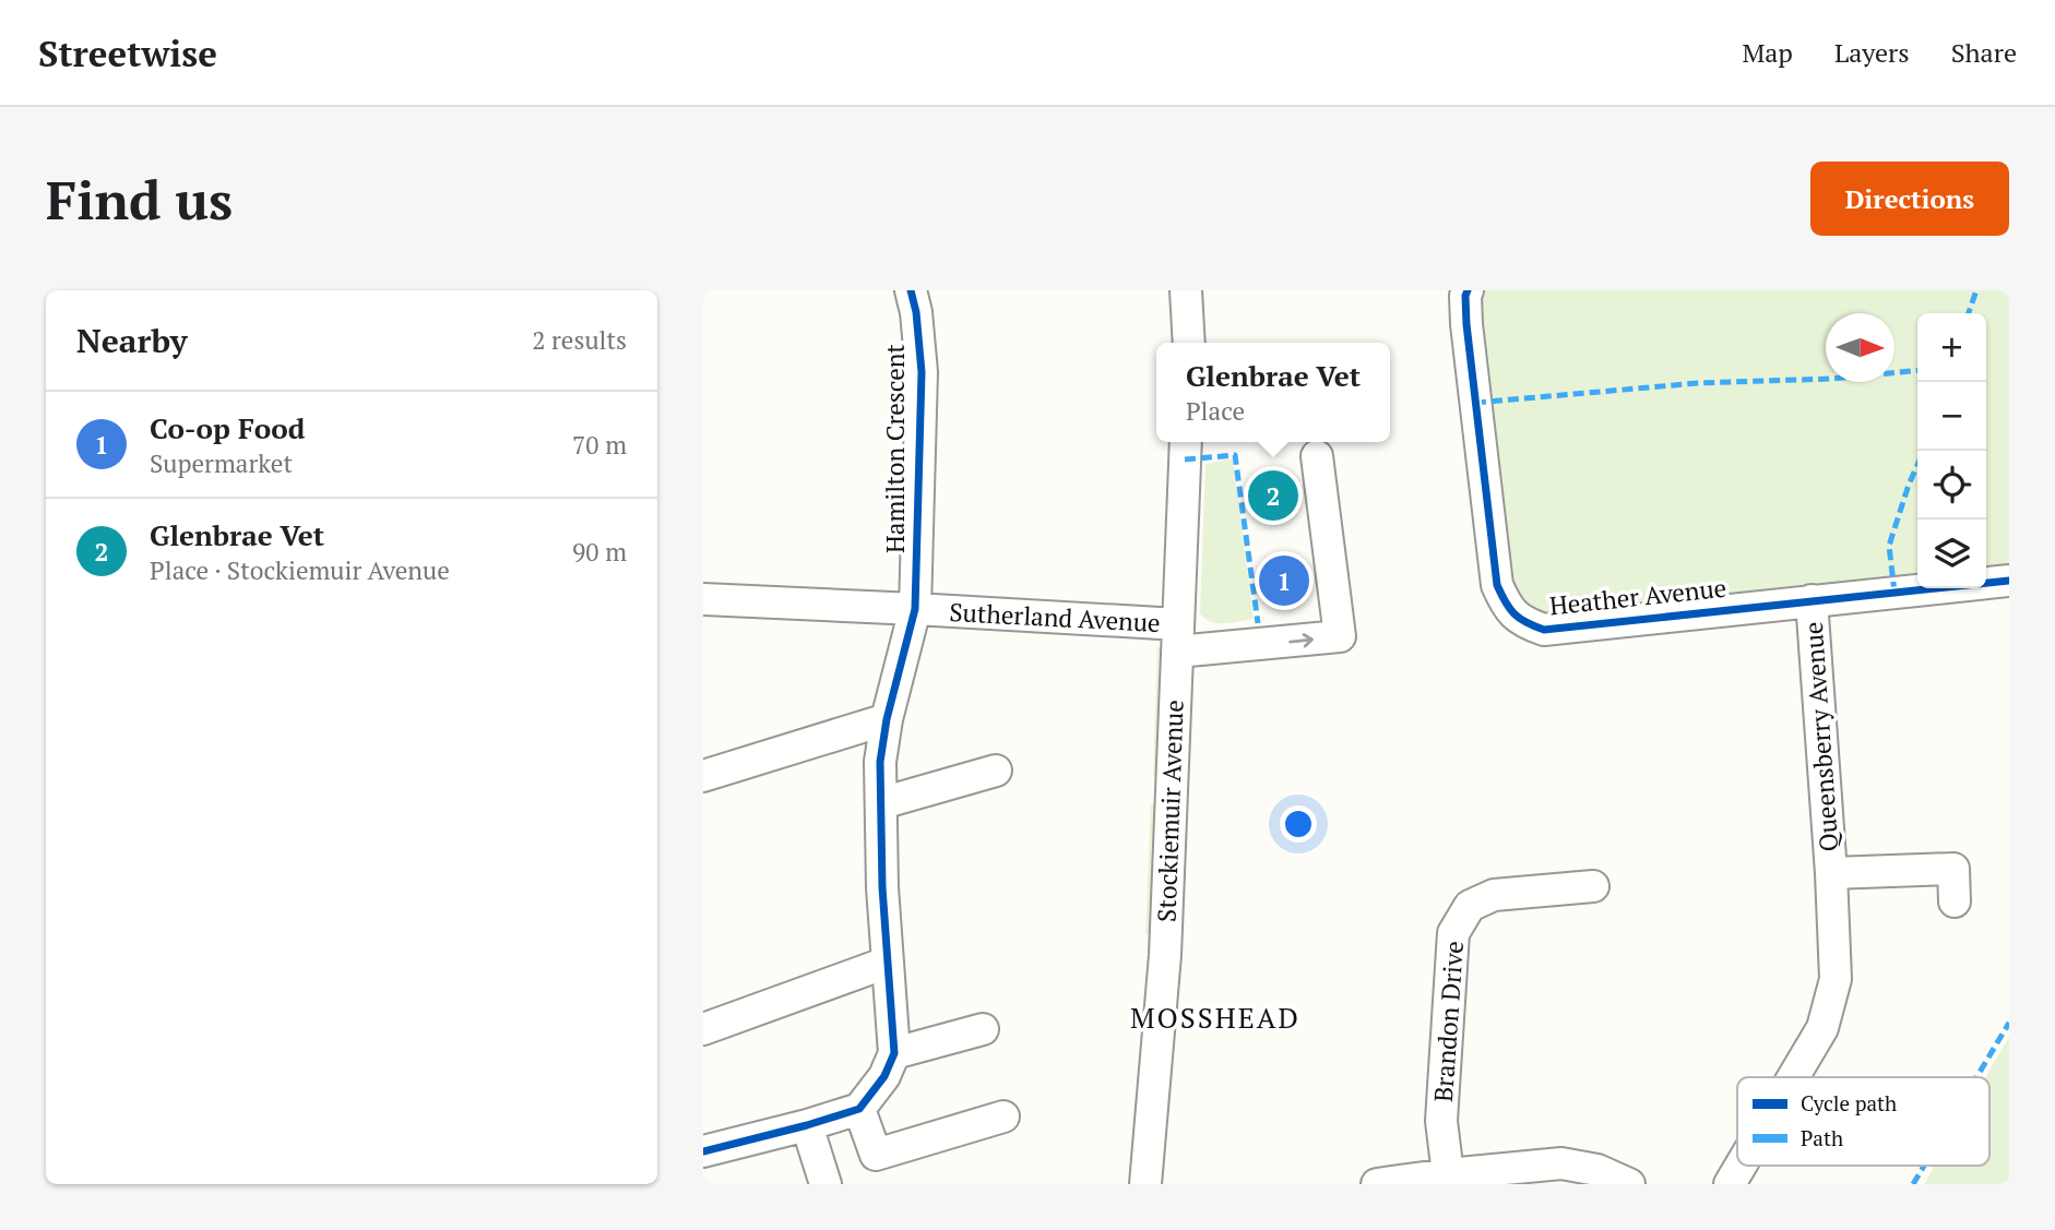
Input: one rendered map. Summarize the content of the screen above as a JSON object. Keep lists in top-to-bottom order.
{
  "streets": {
    "street": [
      "Hamilton Crescent",
      "Heather Avenue",
      "Sutherland Avenue",
      "Queensberry Avenue",
      "Stockiemuir Avenue",
      "Brandon Drive"
    ]
  },
  "crossings": [
    ["Hamilton Crescent", "Sutherland Avenue"],
    ["Heather Avenue", "Queensberry Avenue"],
    ["Sutherland Avenue", "Stockiemuir Avenue"]
  ],
  "districts": ["MOSSHEAD"],
  "legend": ["Cycle path", "Path"],
  "north": "right",
  "page": {
    "header": "Streetwise",
    "nav": ["Map", "Layers", "Share"],
    "buttons": "Directions",
    "title": "Find us",
    "heading": ["Nearby", "2 results"],
    "map_buttons": ["+", "−"],
    "popup": ["Glenbrae Vet", "Place"],
    "list": [
      {
        "mark": "1",
        "name": "Co-op Food",
        "note": "Supermarket",
        "value": "70 m"
      },
      {
        "mark": "2",
        "name": "Glenbrae Vet",
        "note": "Place · Stockiemuir Avenue",
        "value": "90 m"
      }
    ],
    "pins": ["2", "1"]
  }
}
